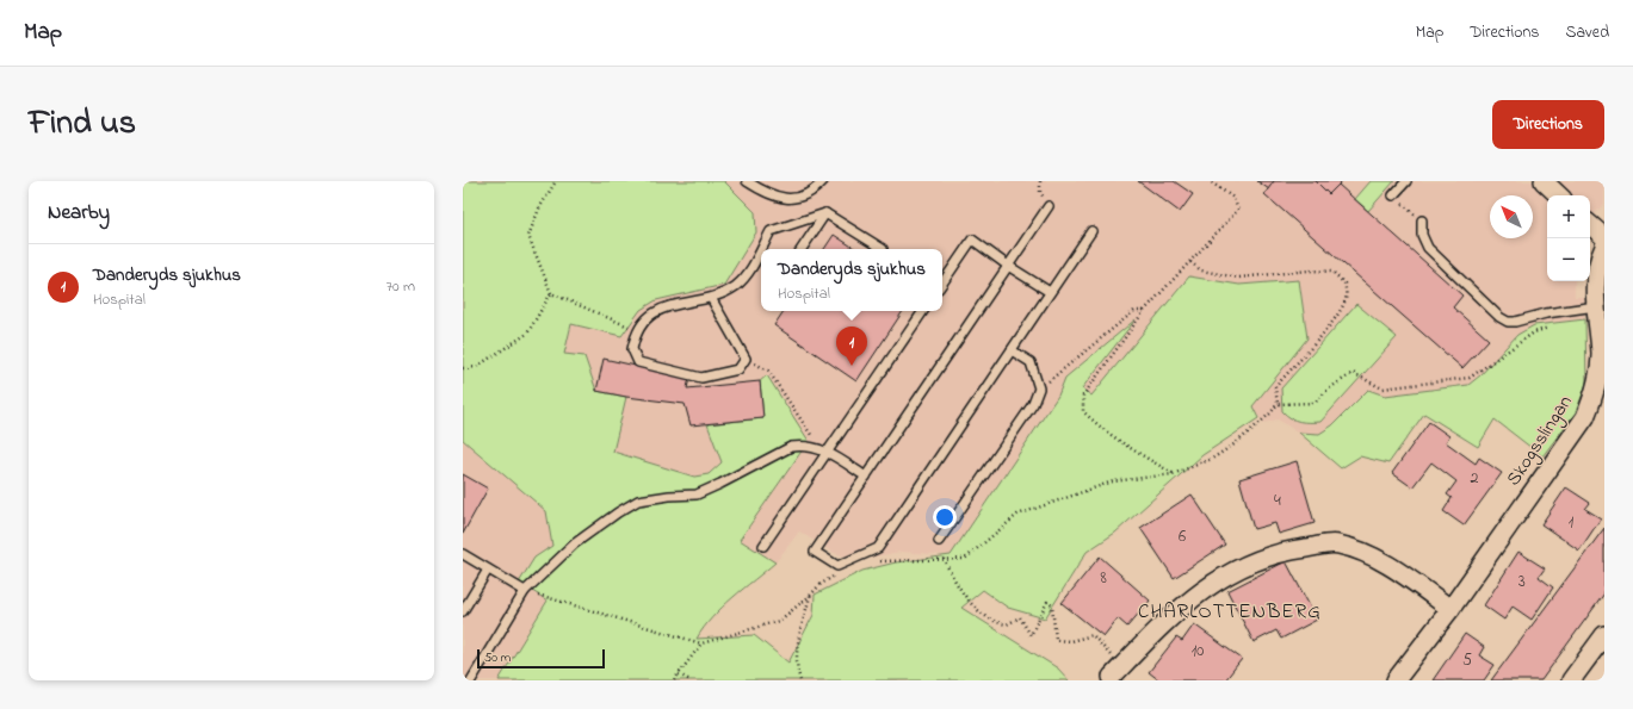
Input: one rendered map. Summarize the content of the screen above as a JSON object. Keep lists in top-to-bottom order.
{
  "streets": {
    "street": ["Skogsslingan"]
  },
  "districts": ["CHARLOTTENBERG"],
  "house_numbers": [
    "2",
    "4",
    "1",
    "6",
    "8",
    "3",
    "10",
    "5"
  ],
  "scale_bar": "50 m",
  "north": "top left",
  "page": {
    "header": "Map",
    "nav": ["Map", "Directions", "Saved"],
    "title": "Find us",
    "buttons": "Directions",
    "heading": "Nearby",
    "map_buttons": ["+", "−"],
    "list": [
      {
        "mark": "1",
        "name": "Danderyds sjukhus",
        "note": "Hospital",
        "value": "70 m"
      }
    ],
    "popup": ["Danderyds sjukhus", "Hospital"],
    "pins": "1",
    "scale": "50 m"
  }
}
